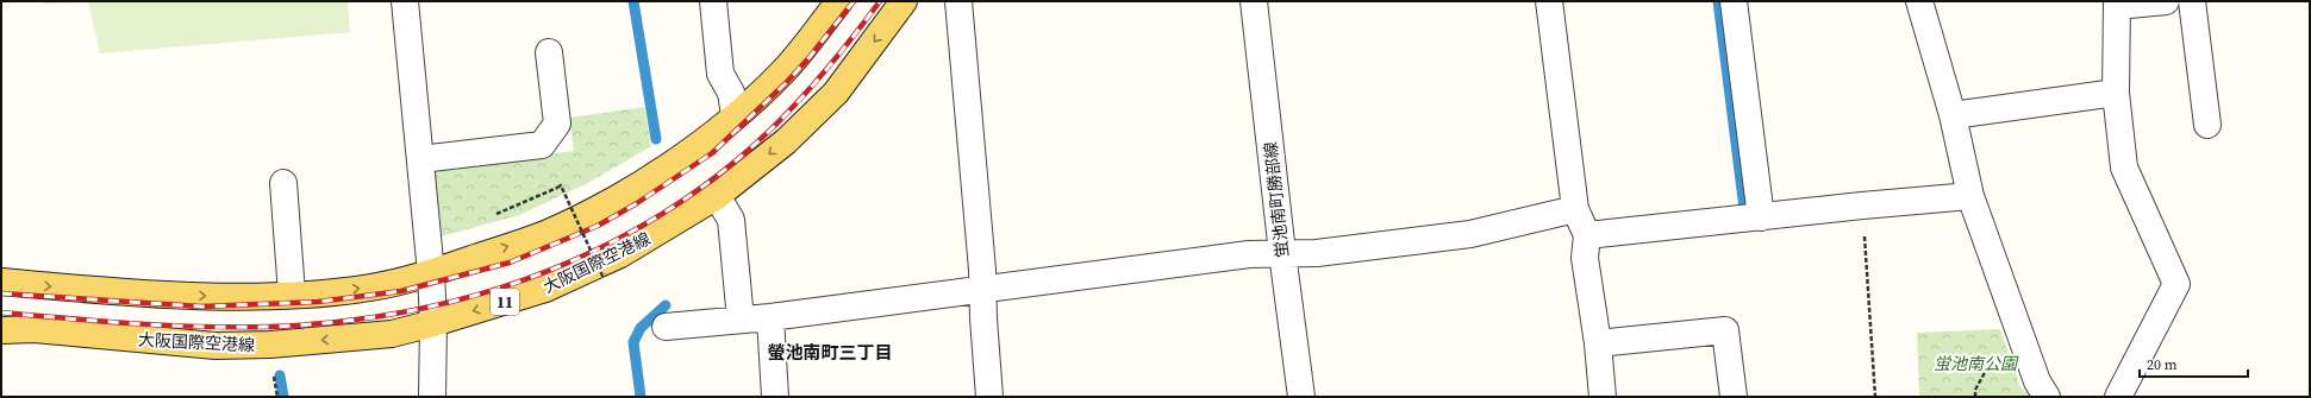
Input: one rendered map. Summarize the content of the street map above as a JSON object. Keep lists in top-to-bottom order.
{
  "streets": {
    "main road": ["大阪国際空港線", "11"],
    "street": ["蛍池南町勝部線"]
  },
  "districts": ["螢池南町三丁目"],
  "parks": ["蛍池南公園"],
  "scale_bar": "20 m"
}
